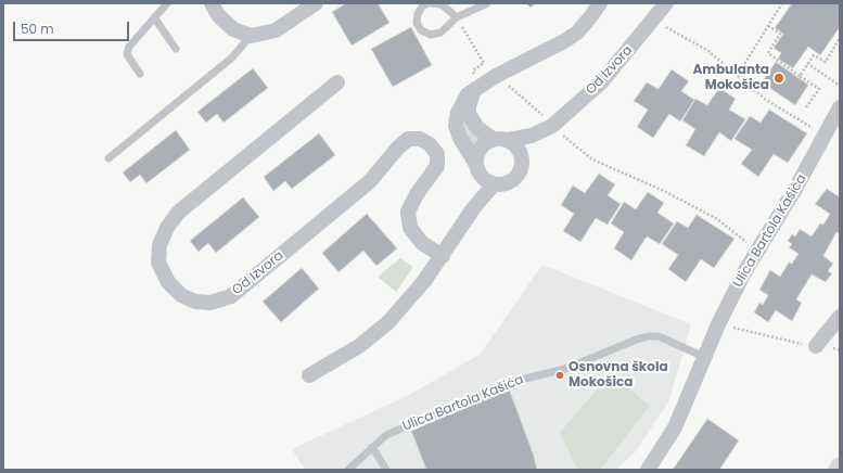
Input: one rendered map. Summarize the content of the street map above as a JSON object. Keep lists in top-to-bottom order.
{
  "streets": {
    "street": ["Od Izvora", "Ulica Bartola Kašića"]
  },
  "places": ["Ambulanta Mokošica", "Osnovna škola Mokošica"],
  "scale_bar": "50 m"
}
